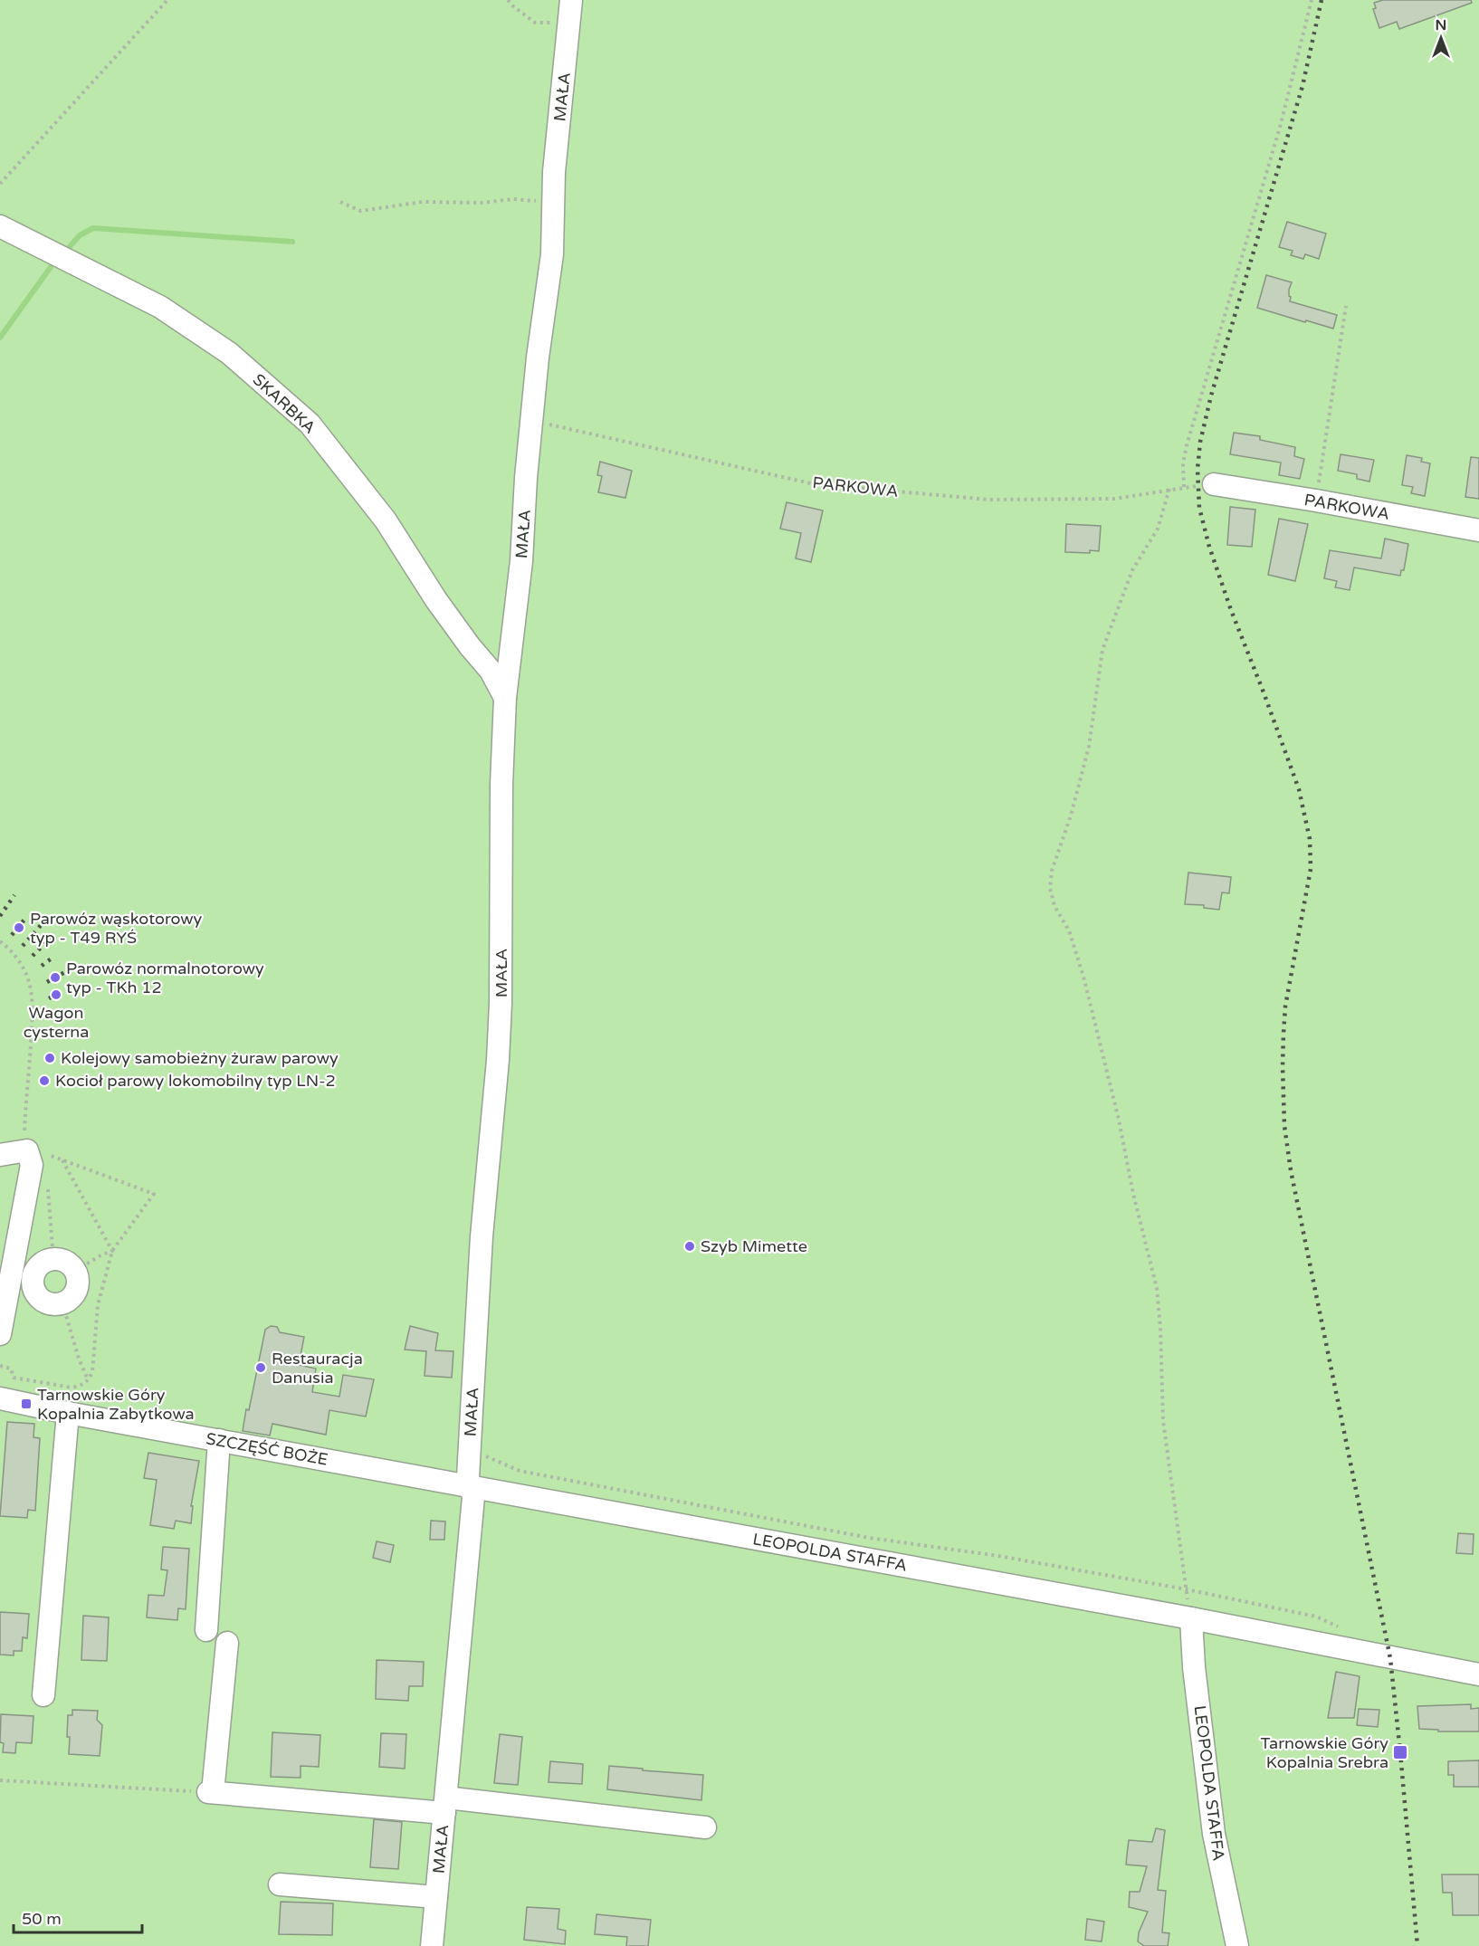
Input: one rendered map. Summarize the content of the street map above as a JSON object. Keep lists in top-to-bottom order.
{
  "streets": {
    "street": [
      "MAŁA",
      "SKARBKA",
      "PARKOWA",
      "SZCZĘŚĆ BOŻE",
      "LEOPOLDA STAFFA"
    ]
  },
  "crossings": [
    ["MAŁA", "SKARBKA"],
    ["MAŁA", "PARKOWA"],
    ["MAŁA", "SZCZĘŚĆ BOŻE"],
    ["MAŁA", "LEOPOLDA STAFFA"],
    ["SZCZĘŚĆ BOŻE", "LEOPOLDA STAFFA"]
  ],
  "places": {
    "other": [
      "Parowóz wąskotorowy typ - T49 RYŚ",
      "Parowóz normalnotorowy typ - TKh 12",
      "Wagon cysterna",
      "Kolejowy samobieżny żuraw parowy",
      "Kocioł parowy lokomobilny typ LN-2",
      "Szyb Mimette",
      "Restauracja Danusia"
    ],
    "transit": ["Tarnowskie Góry Kopalnia Zabytkowa", "Tarnowskie Góry Kopalnia Srebra"]
  },
  "scale_bar": "50 m",
  "north": "top"
}
